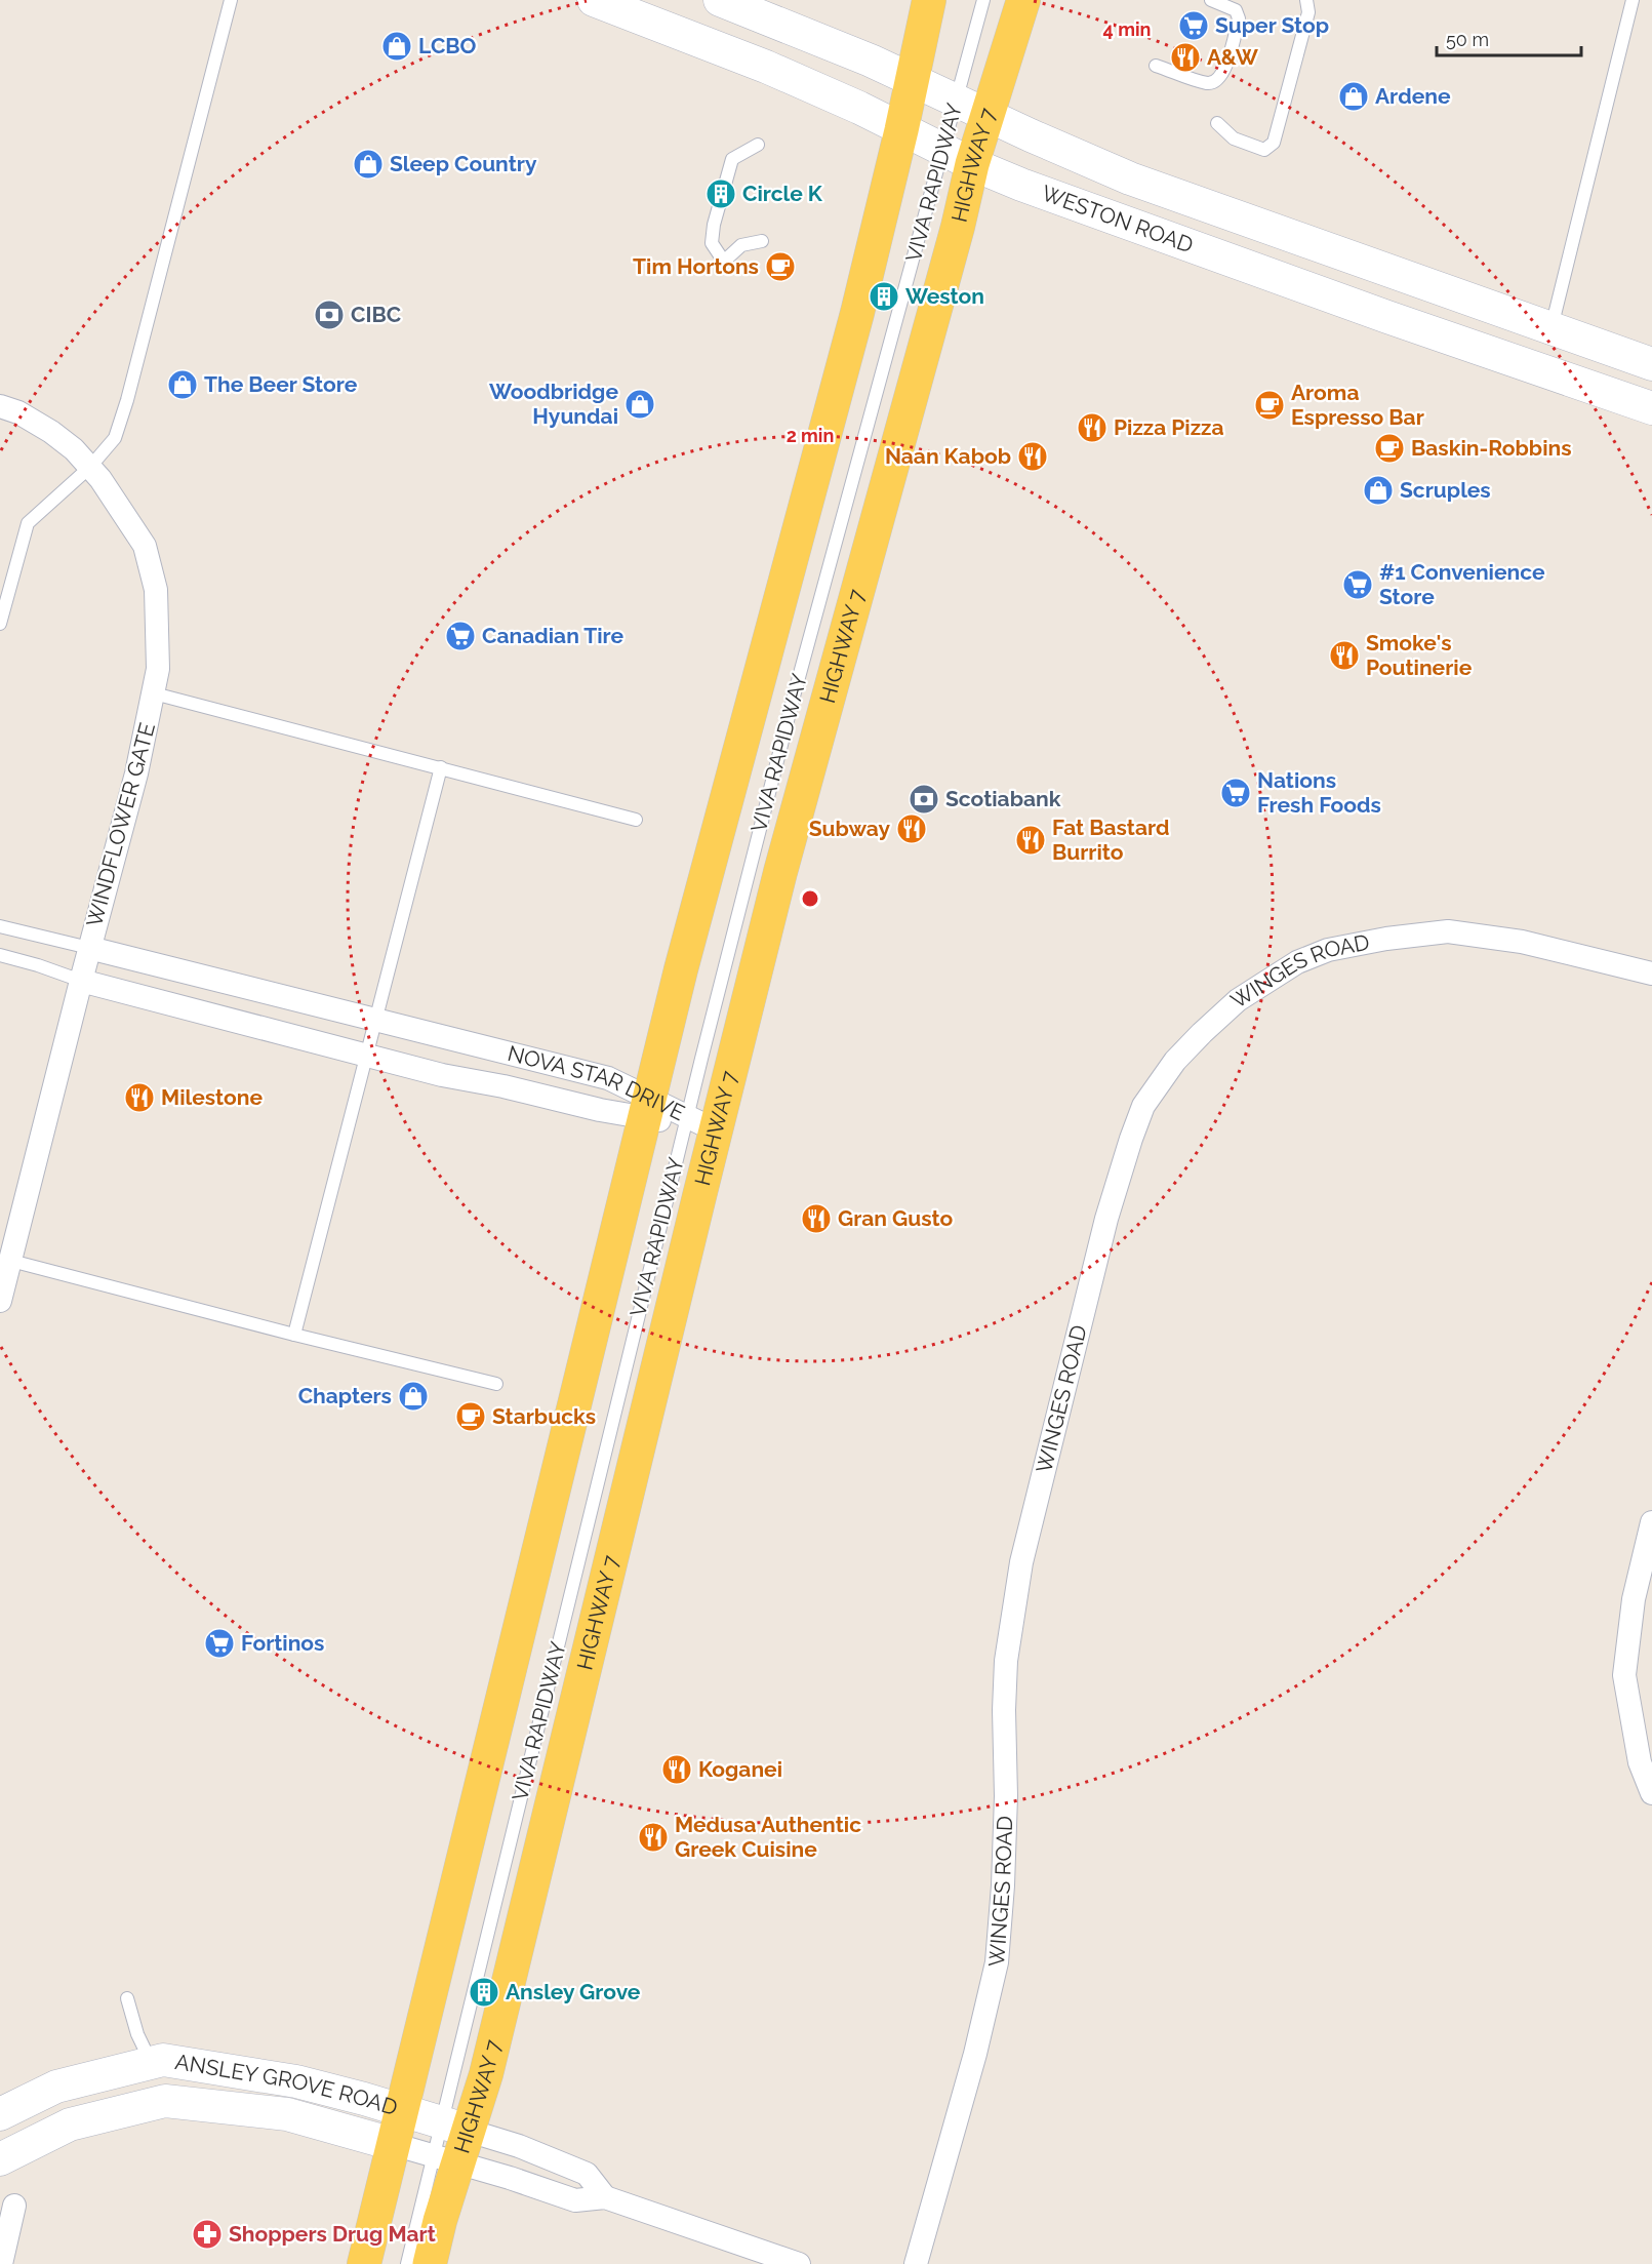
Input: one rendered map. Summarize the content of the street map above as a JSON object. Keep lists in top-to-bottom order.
{
  "streets": {
    "main road": ["HIGHWAY 7", "WESTON ROAD", "ANSLEY GROVE ROAD"],
    "street": ["WINDFLOWER GATE", "WINGES ROAD", "NOVA STAR DRIVE"],
    "lane": ["VIVA RAPIDWAY"]
  },
  "crossings": [
    ["HIGHWAY 7", "VIVA RAPIDWAY"],
    ["HIGHWAY 7", "WESTON ROAD"],
    ["HIGHWAY 7", "NOVA STAR DRIVE"],
    ["HIGHWAY 7", "ANSLEY GROVE ROAD"],
    ["VIVA RAPIDWAY", "WESTON ROAD"],
    ["VIVA RAPIDWAY", "NOVA STAR DRIVE"],
    ["WINDFLOWER GATE", "NOVA STAR DRIVE"]
  ],
  "places": {
    "supermarket": [
      "Super Stop",
      "#1 Convenience Store",
      "Canadian Tire",
      "Nations Fresh Foods",
      "Fortinos"
    ],
    "shop": [
      "LCBO",
      "Ardene",
      "Sleep Country",
      "The Beer Store",
      "Woodbridge Hyundai",
      "Scruples",
      "Chapters"
    ],
    "restaurant": [
      "A&W",
      "Pizza Pizza",
      "Naan Kabob",
      "Smoke's Poutinerie",
      "Subway",
      "Fat Bastard Burrito",
      "Milestone",
      "Gran Gusto",
      "Koganei",
      "Medusa Authentic Greek Cuisine"
    ],
    "building": ["Circle K", "Weston", "Ansley Grove"],
    "cafe": [
      "Tim Hortons",
      "Aroma Espresso Bar",
      "Baskin-Robbins",
      "Starbucks"
    ],
    "bank": ["CIBC", "Scotiabank"],
    "pharmacy": ["Shoppers Drug Mart"]
  },
  "scale_bar": "50 m",
  "rings": ["4 min", "2 min"]
}
